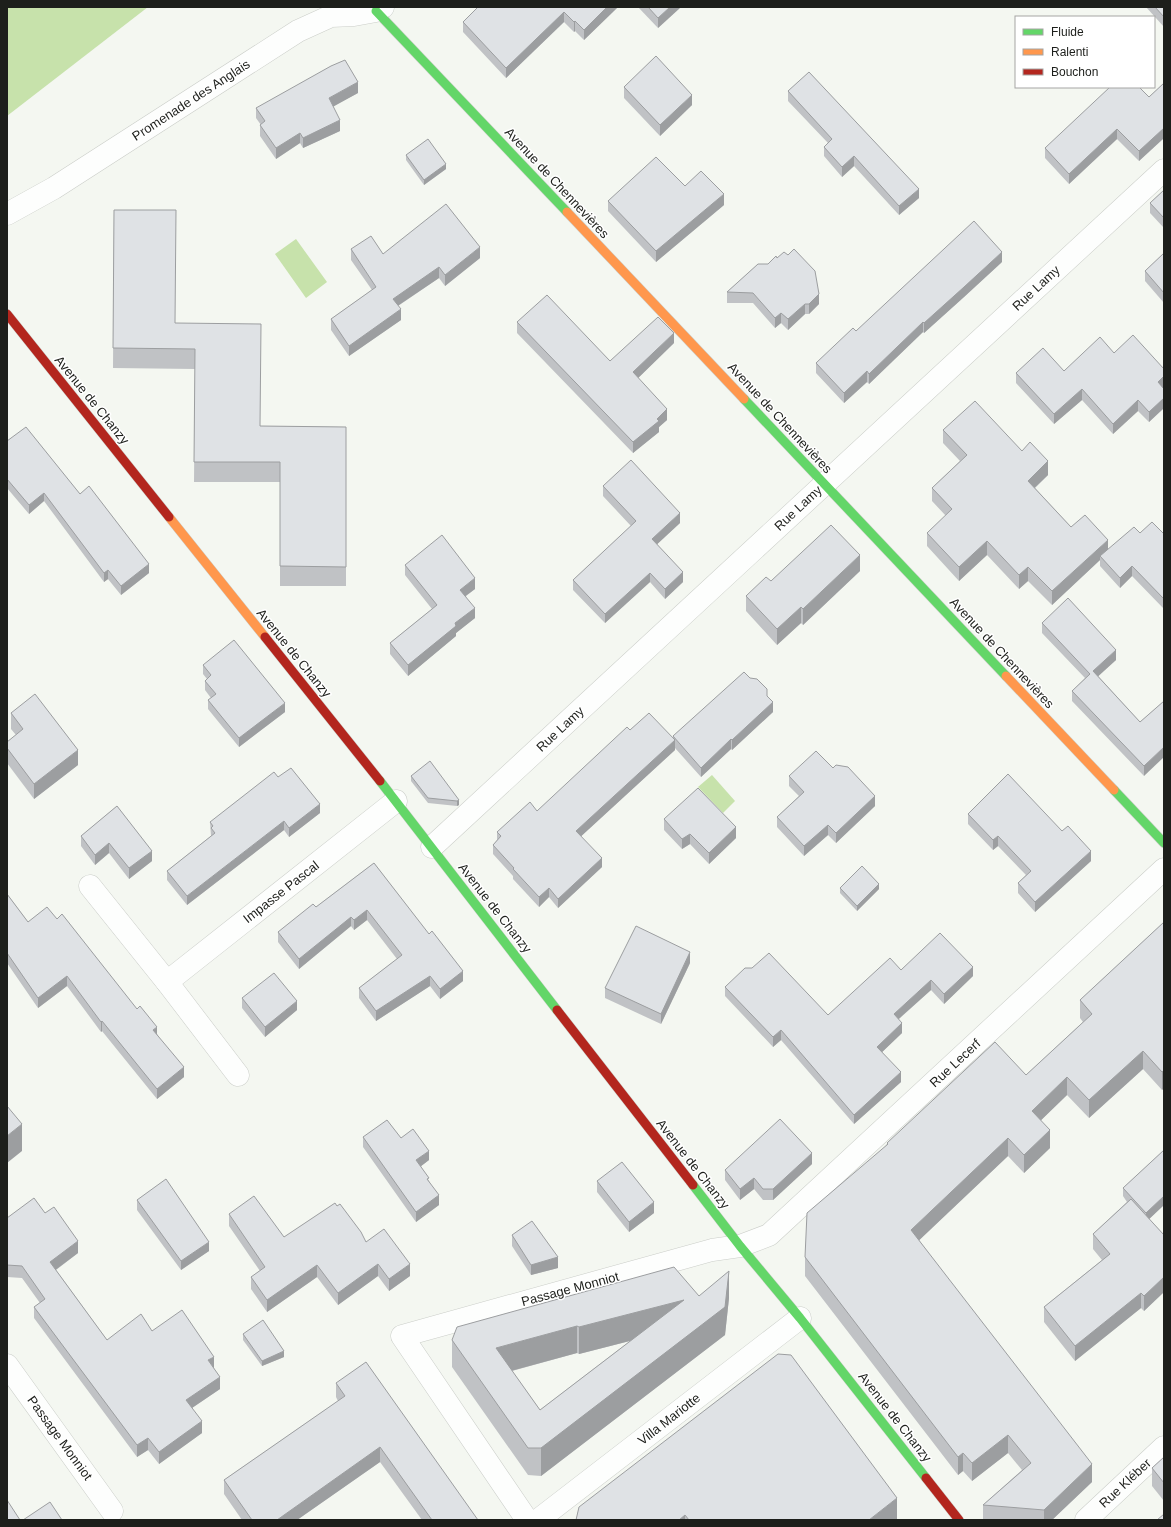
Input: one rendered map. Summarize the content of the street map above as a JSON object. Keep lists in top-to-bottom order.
{
  "streets": {
    "street": [
      "Promenade des Anglais",
      "Avenue de Chennevières",
      "Rue Lamy",
      "Avenue de Chanzy",
      "Impasse Pascal",
      "Rue Lecerf",
      "Passage Monniot",
      "Villa Mariotte",
      "Rue Kléber"
    ]
  },
  "crossings": [
    ["Promenade des Anglais", "Avenue de Chennevières"],
    ["Avenue de Chennevières", "Rue Lamy"],
    ["Rue Lamy", "Avenue de Chanzy"],
    ["Avenue de Chanzy", "Impasse Pascal"],
    ["Avenue de Chanzy", "Rue Lecerf"],
    ["Avenue de Chanzy", "Passage Monniot"],
    ["Avenue de Chanzy", "Villa Mariotte"],
    ["Rue Lecerf", "Passage Monniot"]
  ],
  "legend": ["Fluide", "Ralenti", "Bouchon"]
}
